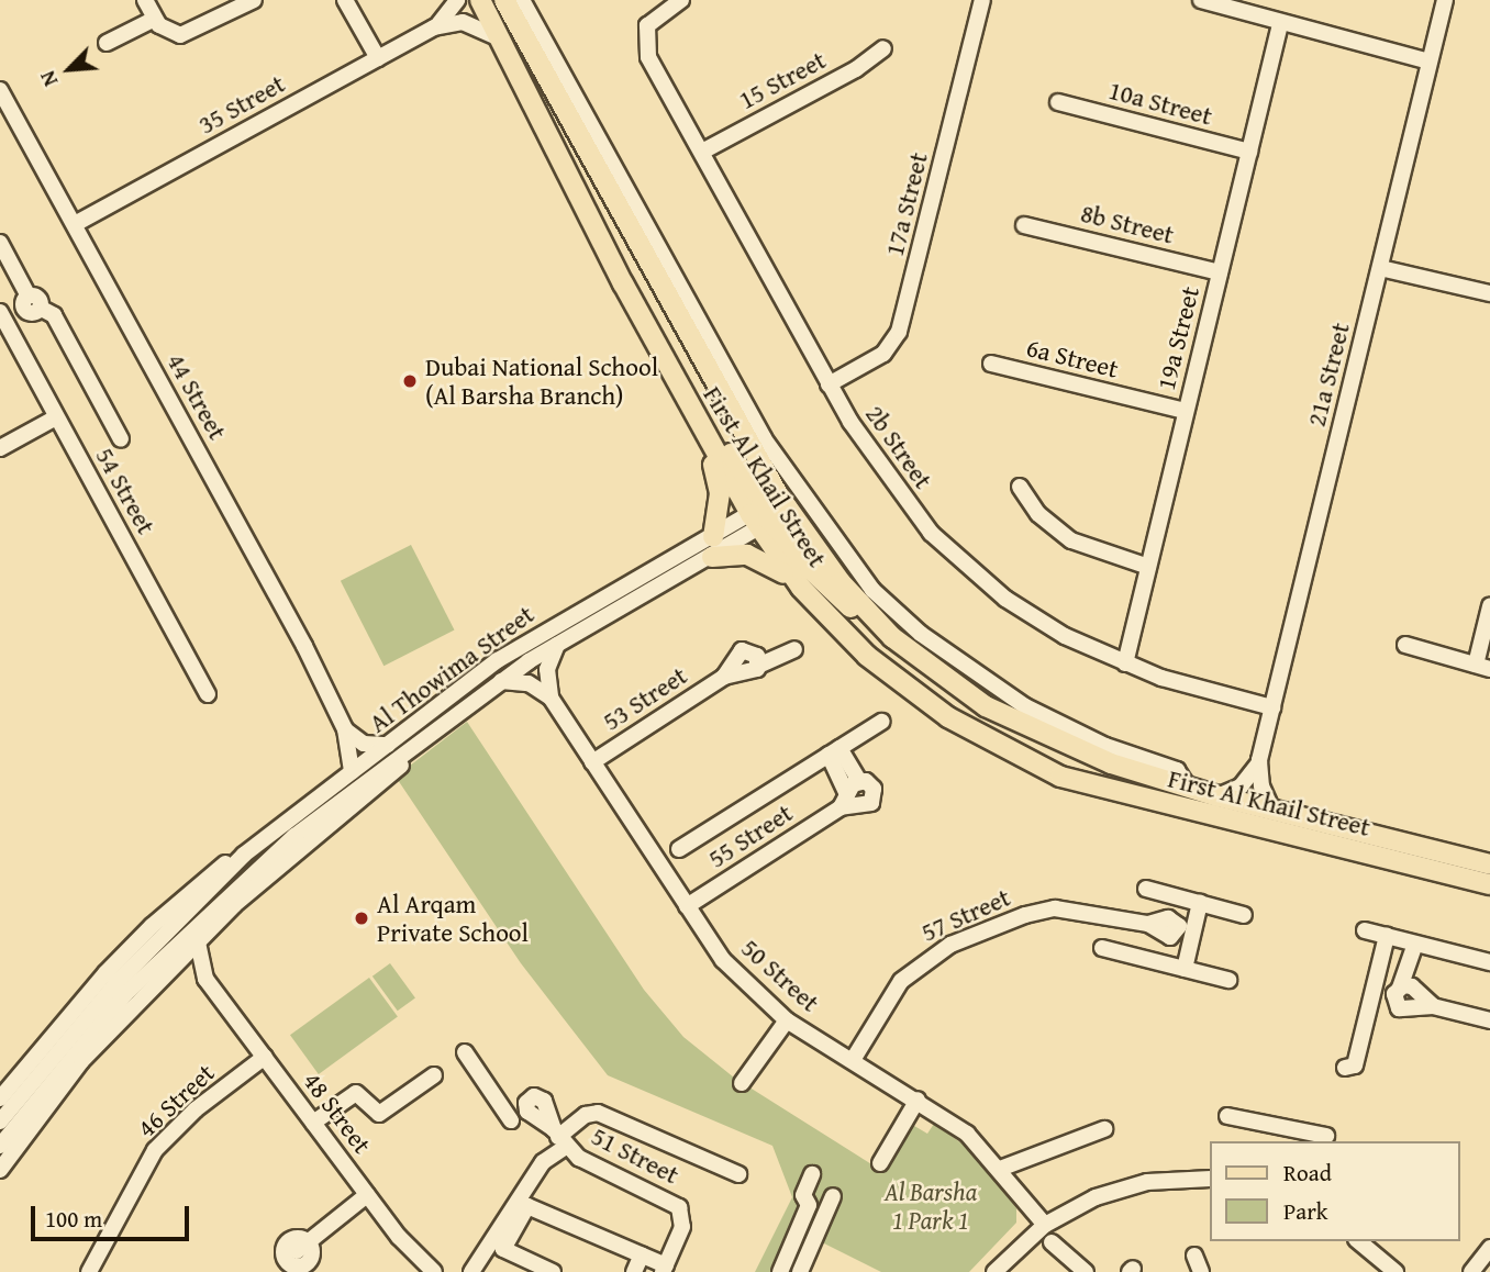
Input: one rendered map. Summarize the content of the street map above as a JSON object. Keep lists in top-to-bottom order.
{
  "streets": {
    "main road": ["First Al Khail Street"],
    "street": [
      "15 Street",
      "10a Street",
      "35 Street",
      "17a Street",
      "8b Street",
      "19a Street",
      "6a Street",
      "21a Street",
      "44 Street",
      "2b Street",
      "54 Street",
      "Al Thowima Street",
      "53 Street",
      "55 Street",
      "57 Street",
      "50 Street",
      "46 Street",
      "48 Street",
      "51 Street"
    ]
  },
  "crossings": [
    ["15 Street", "2b Street"],
    ["10a Street", "19a Street"],
    ["35 Street", "44 Street"],
    ["35 Street", "First Al Khail Street"],
    ["17a Street", "2b Street"],
    ["8b Street", "19a Street"],
    ["19a Street", "6a Street"],
    ["19a Street", "2b Street"],
    ["21a Street", "2b Street"],
    ["21a Street", "First Al Khail Street"],
    ["44 Street", "Al Thowima Street"],
    ["First Al Khail Street", "Al Thowima Street"],
    ["Al Thowima Street", "48 Street"],
    ["53 Street", "50 Street"],
    ["55 Street", "50 Street"],
    ["57 Street", "50 Street"],
    ["46 Street", "48 Street"]
  ],
  "parks": ["Al Barsha 1 Park 1"],
  "places": ["Dubai National School (Al Barsha Branch)", "Al Arqam Private School"],
  "legend": ["Road", "Park"],
  "scale_bar": "100 m",
  "north": "bottom left"
}
